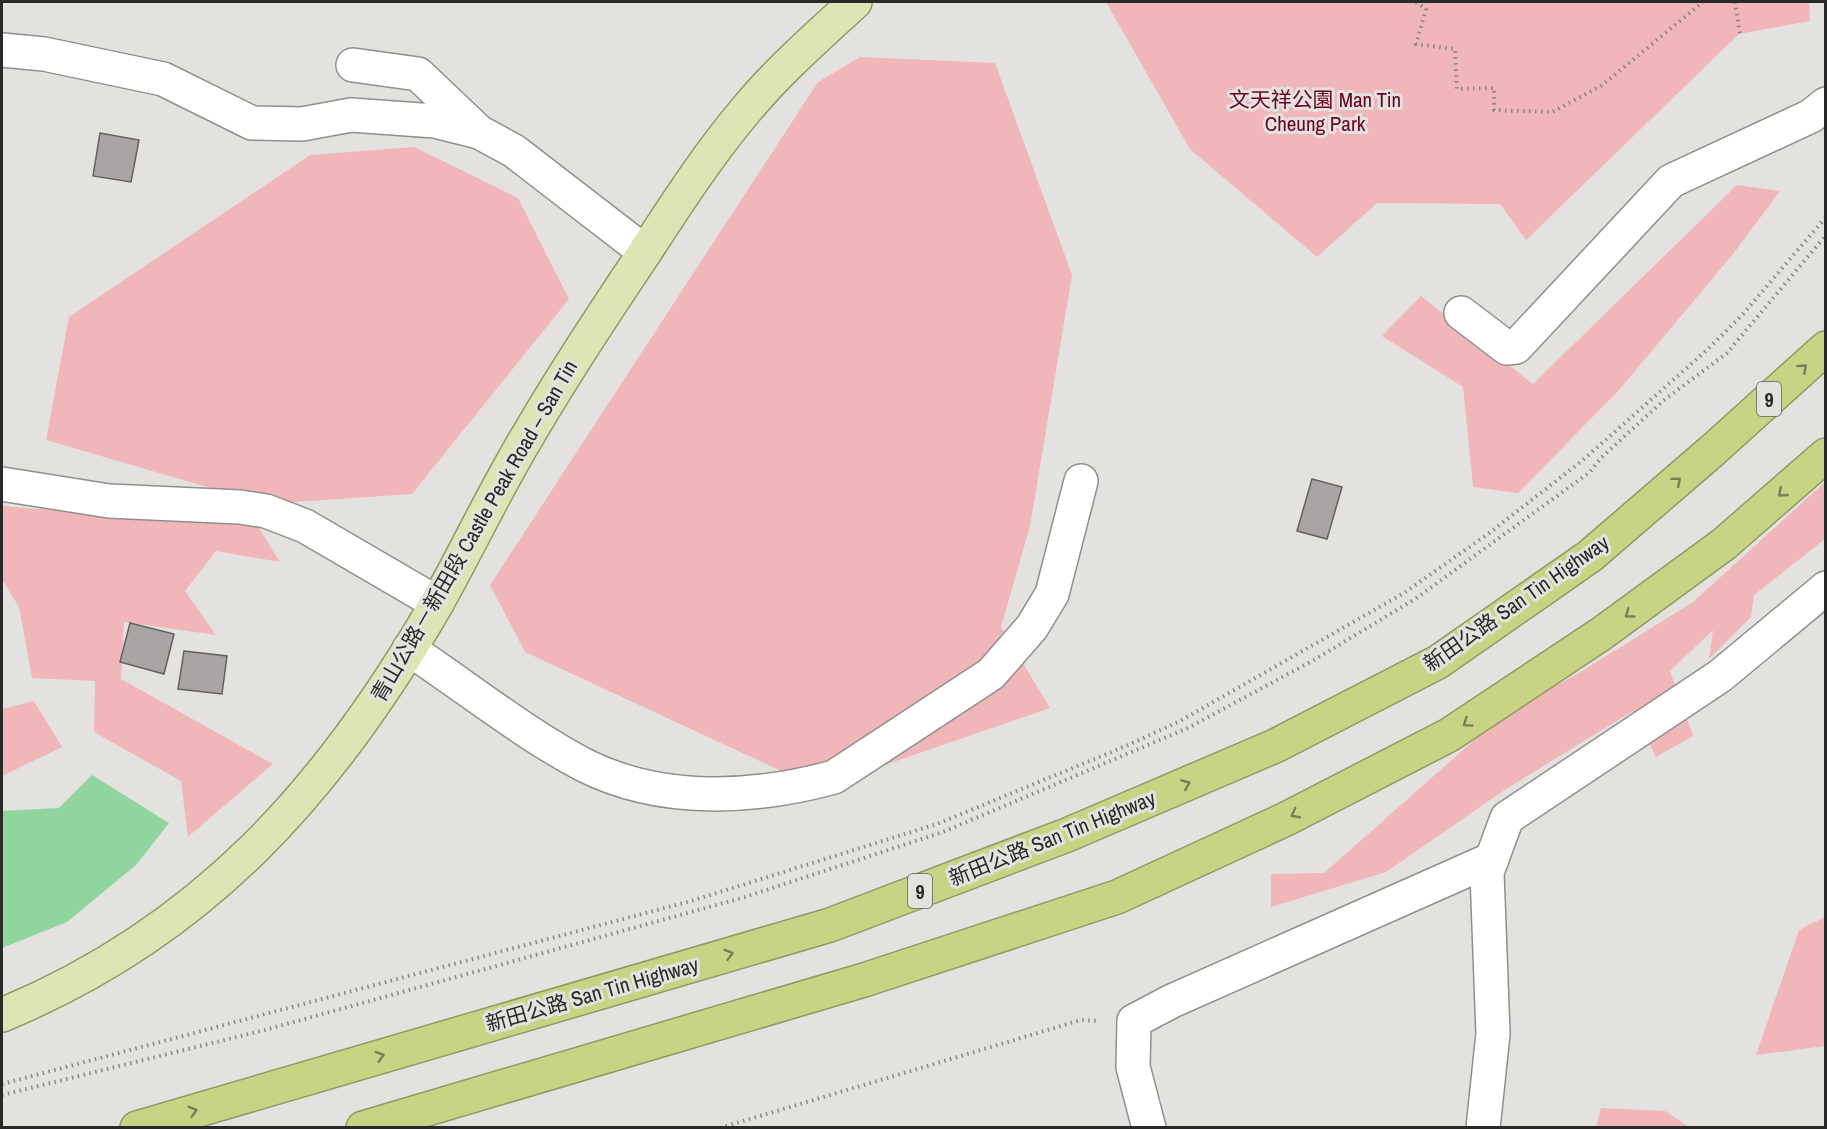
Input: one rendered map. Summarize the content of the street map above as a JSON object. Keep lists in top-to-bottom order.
{
  "streets": {
    "highway": ["9", "新田公路 San Tin Highway"],
    "main road": ["青山公路－新田段 Castle Peak Road – San Tin"]
  },
  "parks": ["文天祥公園 Man Tin Cheung Park"]
}
